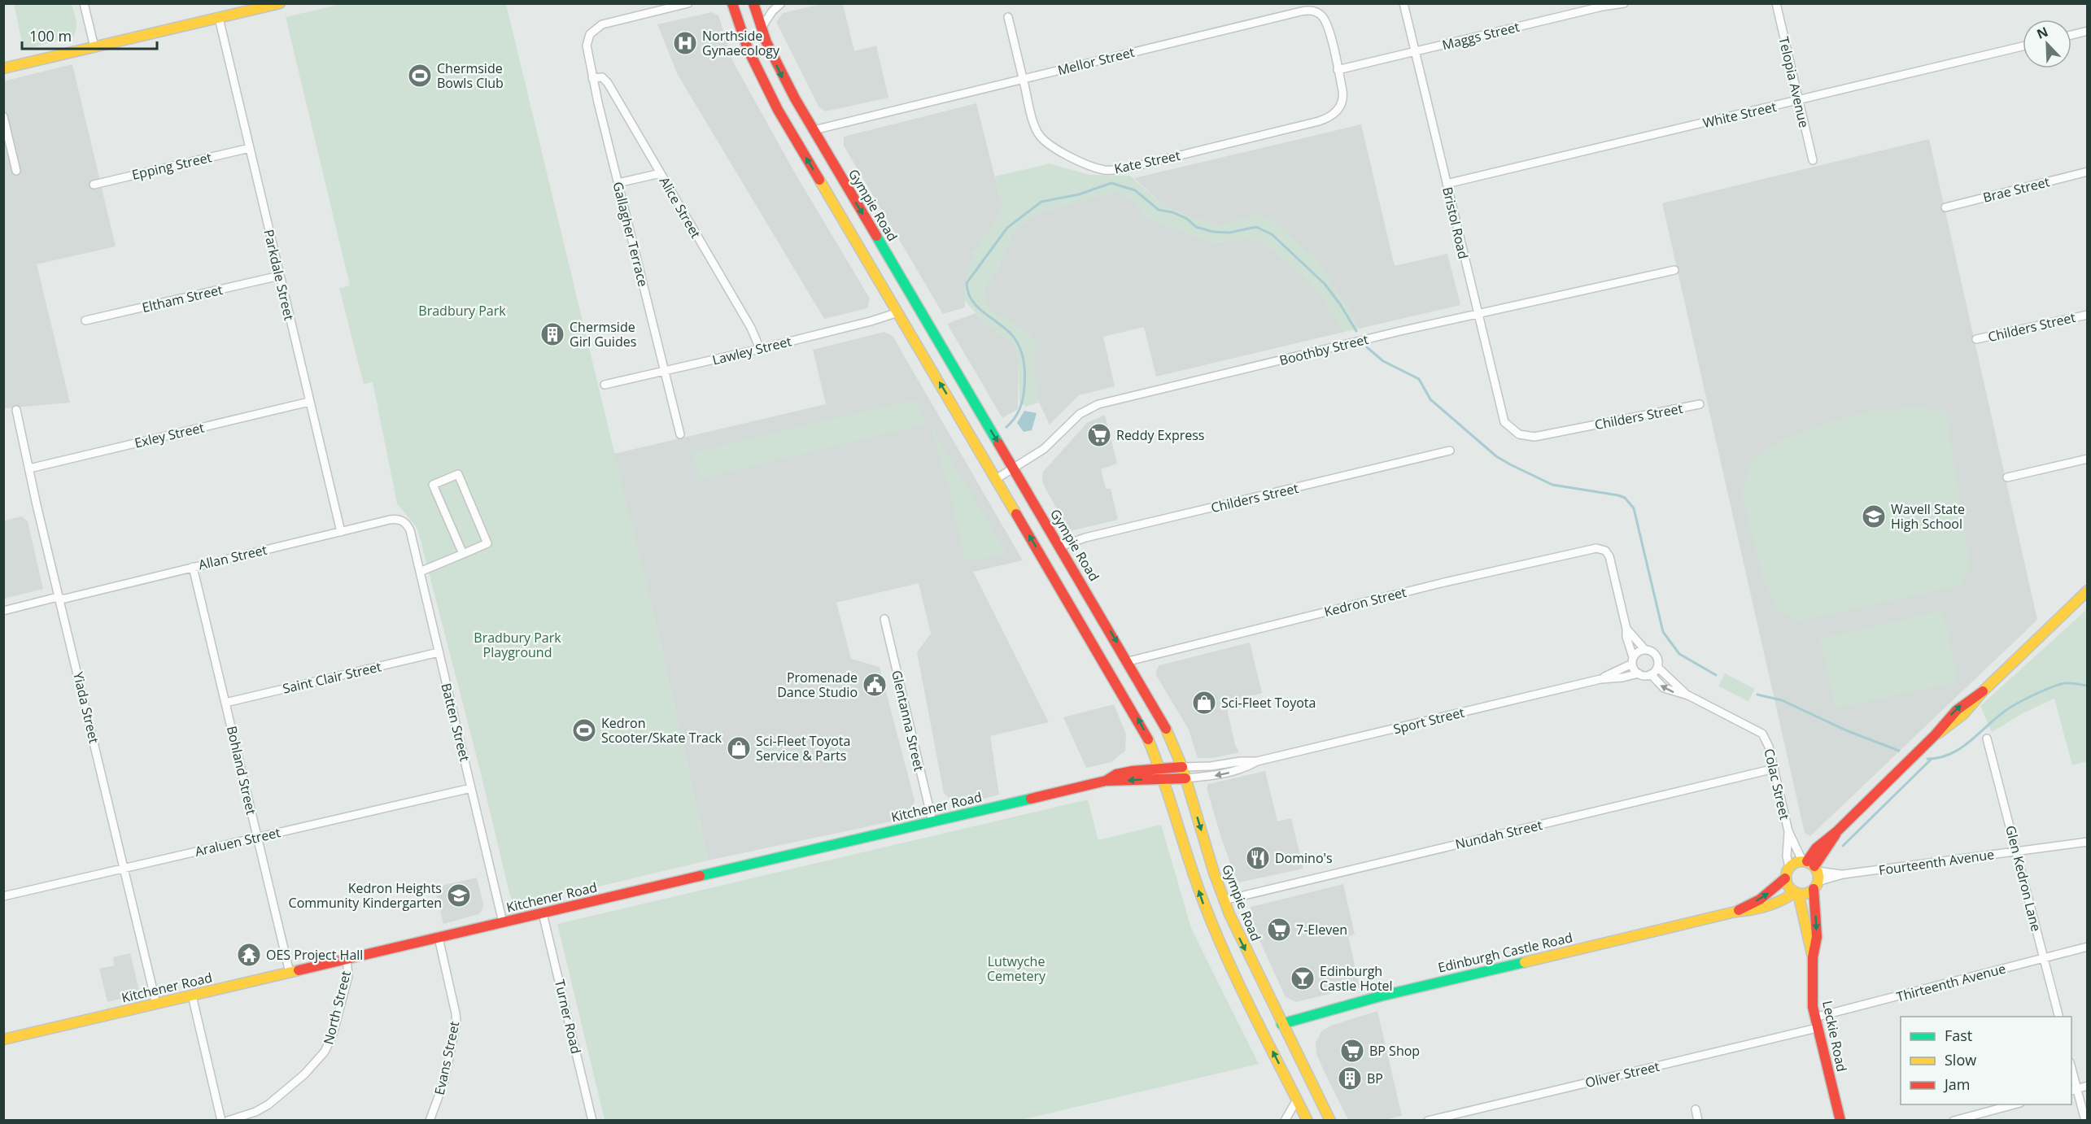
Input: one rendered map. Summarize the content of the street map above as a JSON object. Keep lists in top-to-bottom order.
{
  "streets": {
    "main road": [
      "Gympie Road",
      "Kitchener Road",
      "Edinburgh Castle Road",
      "Leckie Road"
    ],
    "street": [
      "Maggs Street",
      "Mellor Street",
      "Telopia Avenue",
      "White Street",
      "Kate Street",
      "Epping Street",
      "Brae Street",
      "Alice Street",
      "Bristol Road",
      "Gallagher Terrace",
      "Parkdale Street",
      "Eltham Street",
      "Childers Street",
      "Boothby Street",
      "Lawley Street",
      "Exley Street",
      "Allan Street",
      "Kedron Street",
      "Saint Clair Street",
      "Yiada Street",
      "Glentanna Street",
      "Sport Street",
      "Batten Street",
      "Bohland Street",
      "Colac Street",
      "Nundah Street",
      "Araluen Street",
      "Fourteenth Avenue",
      "Glen Kedron Lane",
      "Thirteenth Avenue",
      "North Street",
      "Turner Road",
      "Evans Street",
      "Oliver Street"
    ]
  },
  "crossings": [
    ["Maggs Street", "Mellor Street"],
    ["Maggs Street", "Kate Street"],
    ["Maggs Street", "Bristol Road"],
    ["Mellor Street", "Kate Street"],
    ["Mellor Street", "Gympie Road"],
    ["Telopia Avenue", "White Street"],
    ["White Street", "Bristol Road"],
    ["Epping Street", "Parkdale Street"],
    ["Gympie Road", "Childers Street"],
    ["Gympie Road", "Boothby Street"],
    ["Gympie Road", "Kedron Street"],
    ["Gympie Road", "Sport Street"],
    ["Gympie Road", "Kitchener Road"],
    ["Gympie Road", "Nundah Street"],
    ["Gympie Road", "Edinburgh Castle Road"],
    ["Alice Street", "Gallagher Terrace"],
    ["Alice Street", "Lawley Street"],
    ["Bristol Road", "Childers Street"],
    ["Bristol Road", "Boothby Street"],
    ["Gallagher Terrace", "Lawley Street"],
    ["Parkdale Street", "Eltham Street"],
    ["Parkdale Street", "Exley Street"],
    ["Parkdale Street", "Allan Street"],
    ["Exley Street", "Yiada Street"],
    ["Allan Street", "Yiada Street"],
    ["Allan Street", "Batten Street"],
    ["Allan Street", "Bohland Street"],
    ["Saint Clair Street", "Batten Street"],
    ["Saint Clair Street", "Bohland Street"],
    ["Yiada Street", "Kitchener Road"],
    ["Yiada Street", "Araluen Street"],
    ["Glentanna Street", "Kitchener Road"],
    ["Sport Street", "Colac Street"],
    ["Sport Street", "Kitchener Road"],
    ["Batten Street", "Kitchener Road"],
    ["Batten Street", "Araluen Street"],
    ["Bohland Street", "Kitchener Road"],
    ["Bohland Street", "Araluen Street"],
    ["Colac Street", "Nundah Street"],
    ["Colac Street", "Fourteenth Avenue"],
    ["Colac Street", "Edinburgh Castle Road"],
    ["Colac Street", "Leckie Road"],
    ["Kitchener Road", "North Street"],
    ["Kitchener Road", "Turner Road"],
    ["Kitchener Road", "Evans Street"],
    ["Fourteenth Avenue", "Glen Kedron Lane"],
    ["Fourteenth Avenue", "Edinburgh Castle Road"],
    ["Fourteenth Avenue", "Leckie Road"],
    ["Glen Kedron Lane", "Thirteenth Avenue"],
    ["Edinburgh Castle Road", "Leckie Road"],
    ["Thirteenth Avenue", "Leckie Road"],
    ["Thirteenth Avenue", "Oliver Street"],
    ["Leckie Road", "Oliver Street"]
  ],
  "parks": ["Bradbury Park", "Bradbury Park Playground", "Lutwyche Cemetery"],
  "places": {
    "hospital": ["Northside Gynaecology"],
    "sports": ["Chermside Bowls Club", "Kedron Scooter/Skate Track"],
    "building": ["Chermside Girl Guides", "BP"],
    "supermarket": ["Reddy Express", "7-Eleven", "BP Shop"],
    "school or university": ["Wavell State High School", "Kedron Heights Community Kindergarten"],
    "public building": ["Promenade Dance Studio"],
    "shop": ["Sci-Fleet Toyota", "Sci-Fleet Toyota Service & Parts"],
    "restaurant": ["Domino's"],
    "temple": ["OES Project Hall"],
    "bar": ["Edinburgh Castle Hotel"]
  },
  "legend": ["Fast", "Slow", "Jam"],
  "scale_bar": "100 m",
  "north": "top left"
}
